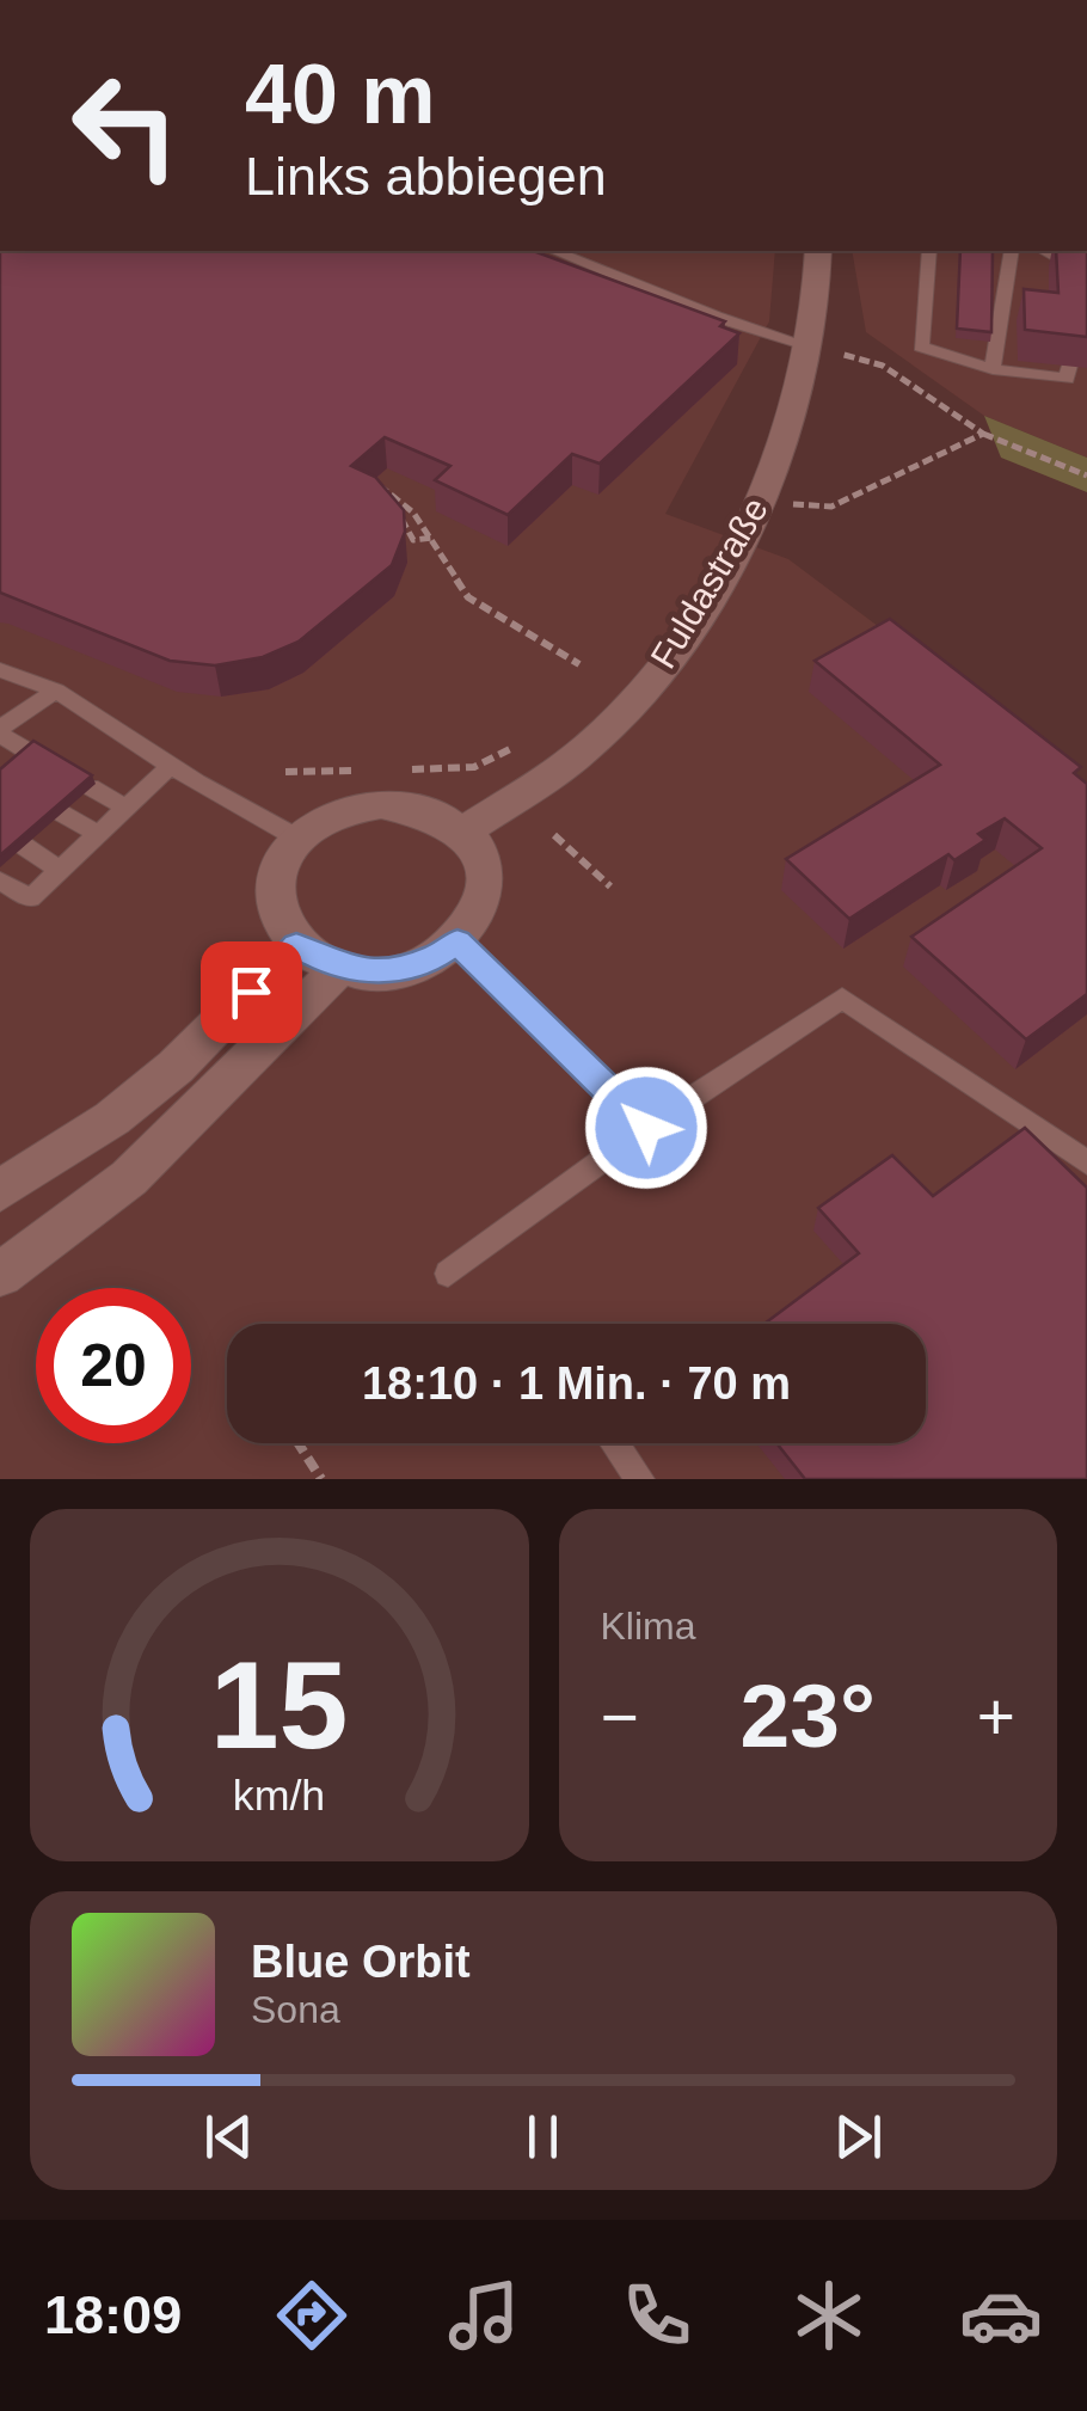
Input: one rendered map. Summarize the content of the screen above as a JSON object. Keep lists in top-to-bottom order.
{
  "streets": {
    "street": ["Fuldastraße"]
  },
  "page": {
    "turn": ["40 m", "Links abbiegen"],
    "limit": "20",
    "trip": "18:10 · 1 Min. · 70 m",
    "tile": "Klima",
    "heat": ["−", "23°", "+"],
    "song": ["Blue Orbit", "Sona"],
    "tabs": "18:09",
    "gauge": ["15", "km/h"]
  }
}
